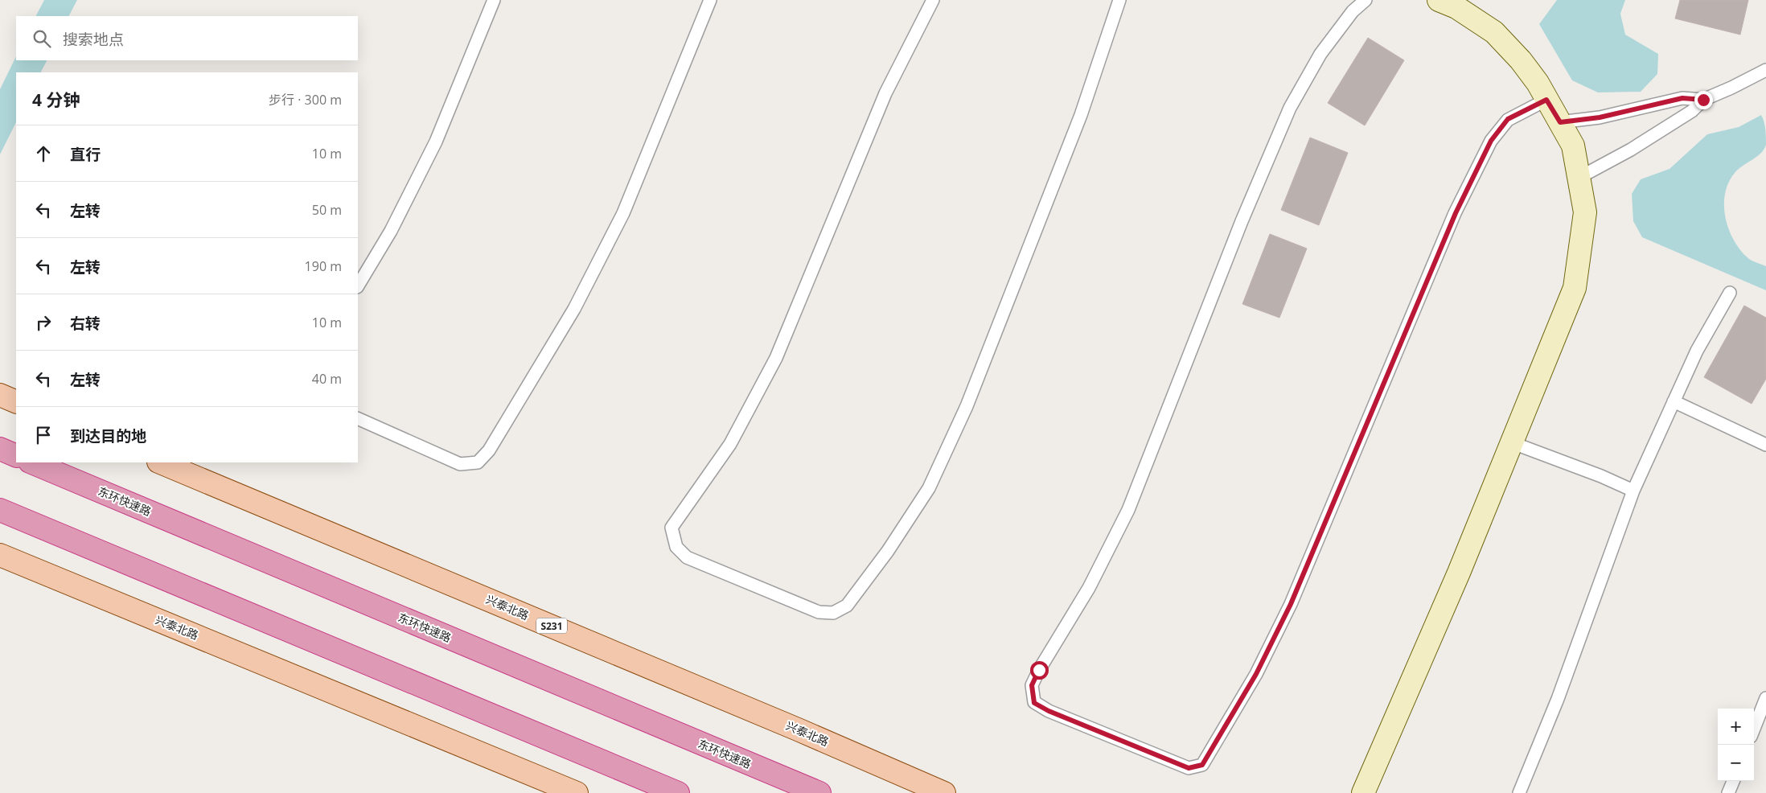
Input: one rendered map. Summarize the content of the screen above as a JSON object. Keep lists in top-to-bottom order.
{
  "streets": {
    "highway": ["东环快速路"],
    "main road": ["兴泰北路", "S231"]
  },
  "page": {
    "search": "搜索地点",
    "heading": ["4 分钟", "步行 · 300 m"],
    "list": [
      ["直行", "10 m"],
      ["左转", "50 m"],
      ["左转", "190 m"],
      ["右转", "10 m"],
      ["左转", "40 m"],
      "到达目的地"
    ],
    "map_buttons": ["+", "−"]
  }
}
